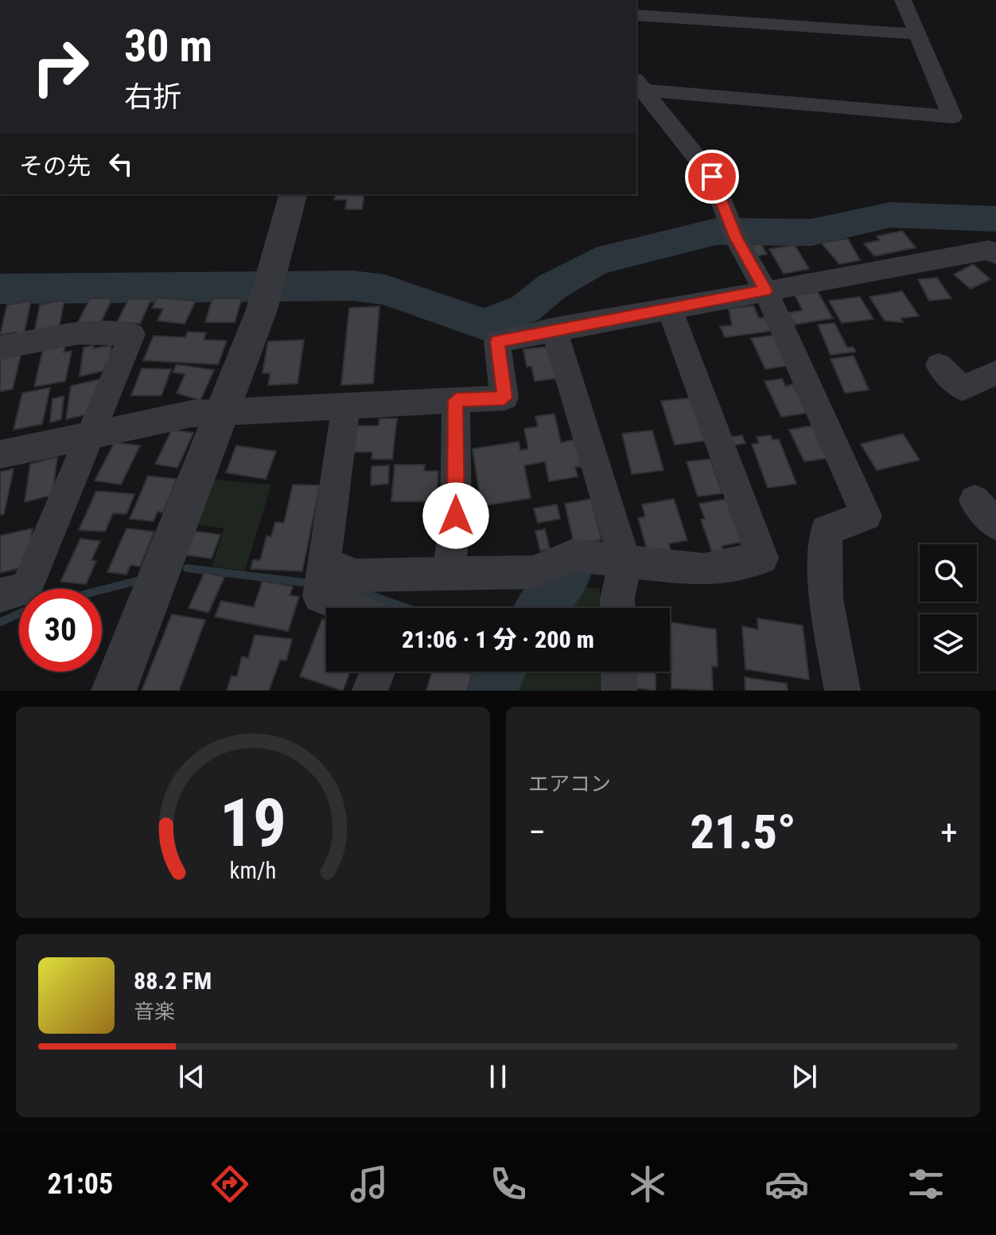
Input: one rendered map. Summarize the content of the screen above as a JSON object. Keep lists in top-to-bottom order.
{
  "page": {
    "turn": ["30 m", "右折"],
    "then": "その先",
    "limit": "30",
    "trip": "21:06 · 1 分 · 200 m",
    "tile": "エアコン",
    "heat": ["−", "21.5°", "+"],
    "song": ["88.2 FM", "音楽"],
    "tabs": "21:05",
    "gauge": ["19", "km/h"]
  }
}
